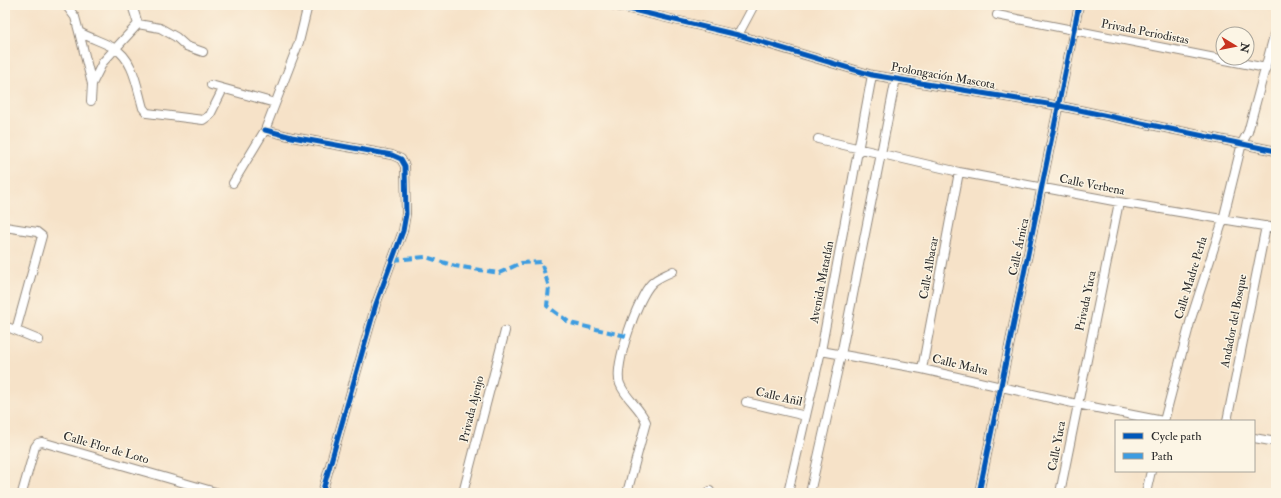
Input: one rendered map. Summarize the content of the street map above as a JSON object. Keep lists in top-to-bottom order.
{
  "streets": {
    "street": [
      "Privada Periodistas",
      "Prolongación Mascota",
      "Calle Verbena",
      "Calle Árnica",
      "Calle Albacar",
      "Calle Madre Perla",
      "Avenida Matatlán",
      "Privada Yuca",
      "Andador del Bosque",
      "Calle Malva",
      "Calle Añil",
      "Privada Ajenjo",
      "Calle Yuca",
      "Calle Flor de Loto"
    ]
  },
  "crossings": [
    ["Privada Periodistas", "Calle Árnica"],
    ["Privada Periodistas", "Calle Madre Perla"],
    ["Prolongación Mascota", "Calle Árnica"],
    ["Prolongación Mascota", "Calle Madre Perla"],
    ["Prolongación Mascota", "Avenida Matatlán"],
    ["Calle Verbena", "Calle Árnica"],
    ["Calle Verbena", "Calle Albacar"],
    ["Calle Verbena", "Calle Madre Perla"],
    ["Calle Verbena", "Avenida Matatlán"],
    ["Calle Verbena", "Privada Yuca"],
    ["Calle Verbena", "Andador del Bosque"],
    ["Calle Árnica", "Calle Malva"],
    ["Calle Albacar", "Calle Malva"],
    ["Avenida Matatlán", "Calle Malva"],
    ["Avenida Matatlán", "Calle Añil"],
    ["Privada Yuca", "Calle Malva"],
    ["Privada Yuca", "Calle Yuca"],
    ["Calle Malva", "Calle Yuca"]
  ],
  "legend": ["Cycle path", "Path"],
  "north": "right"
}
